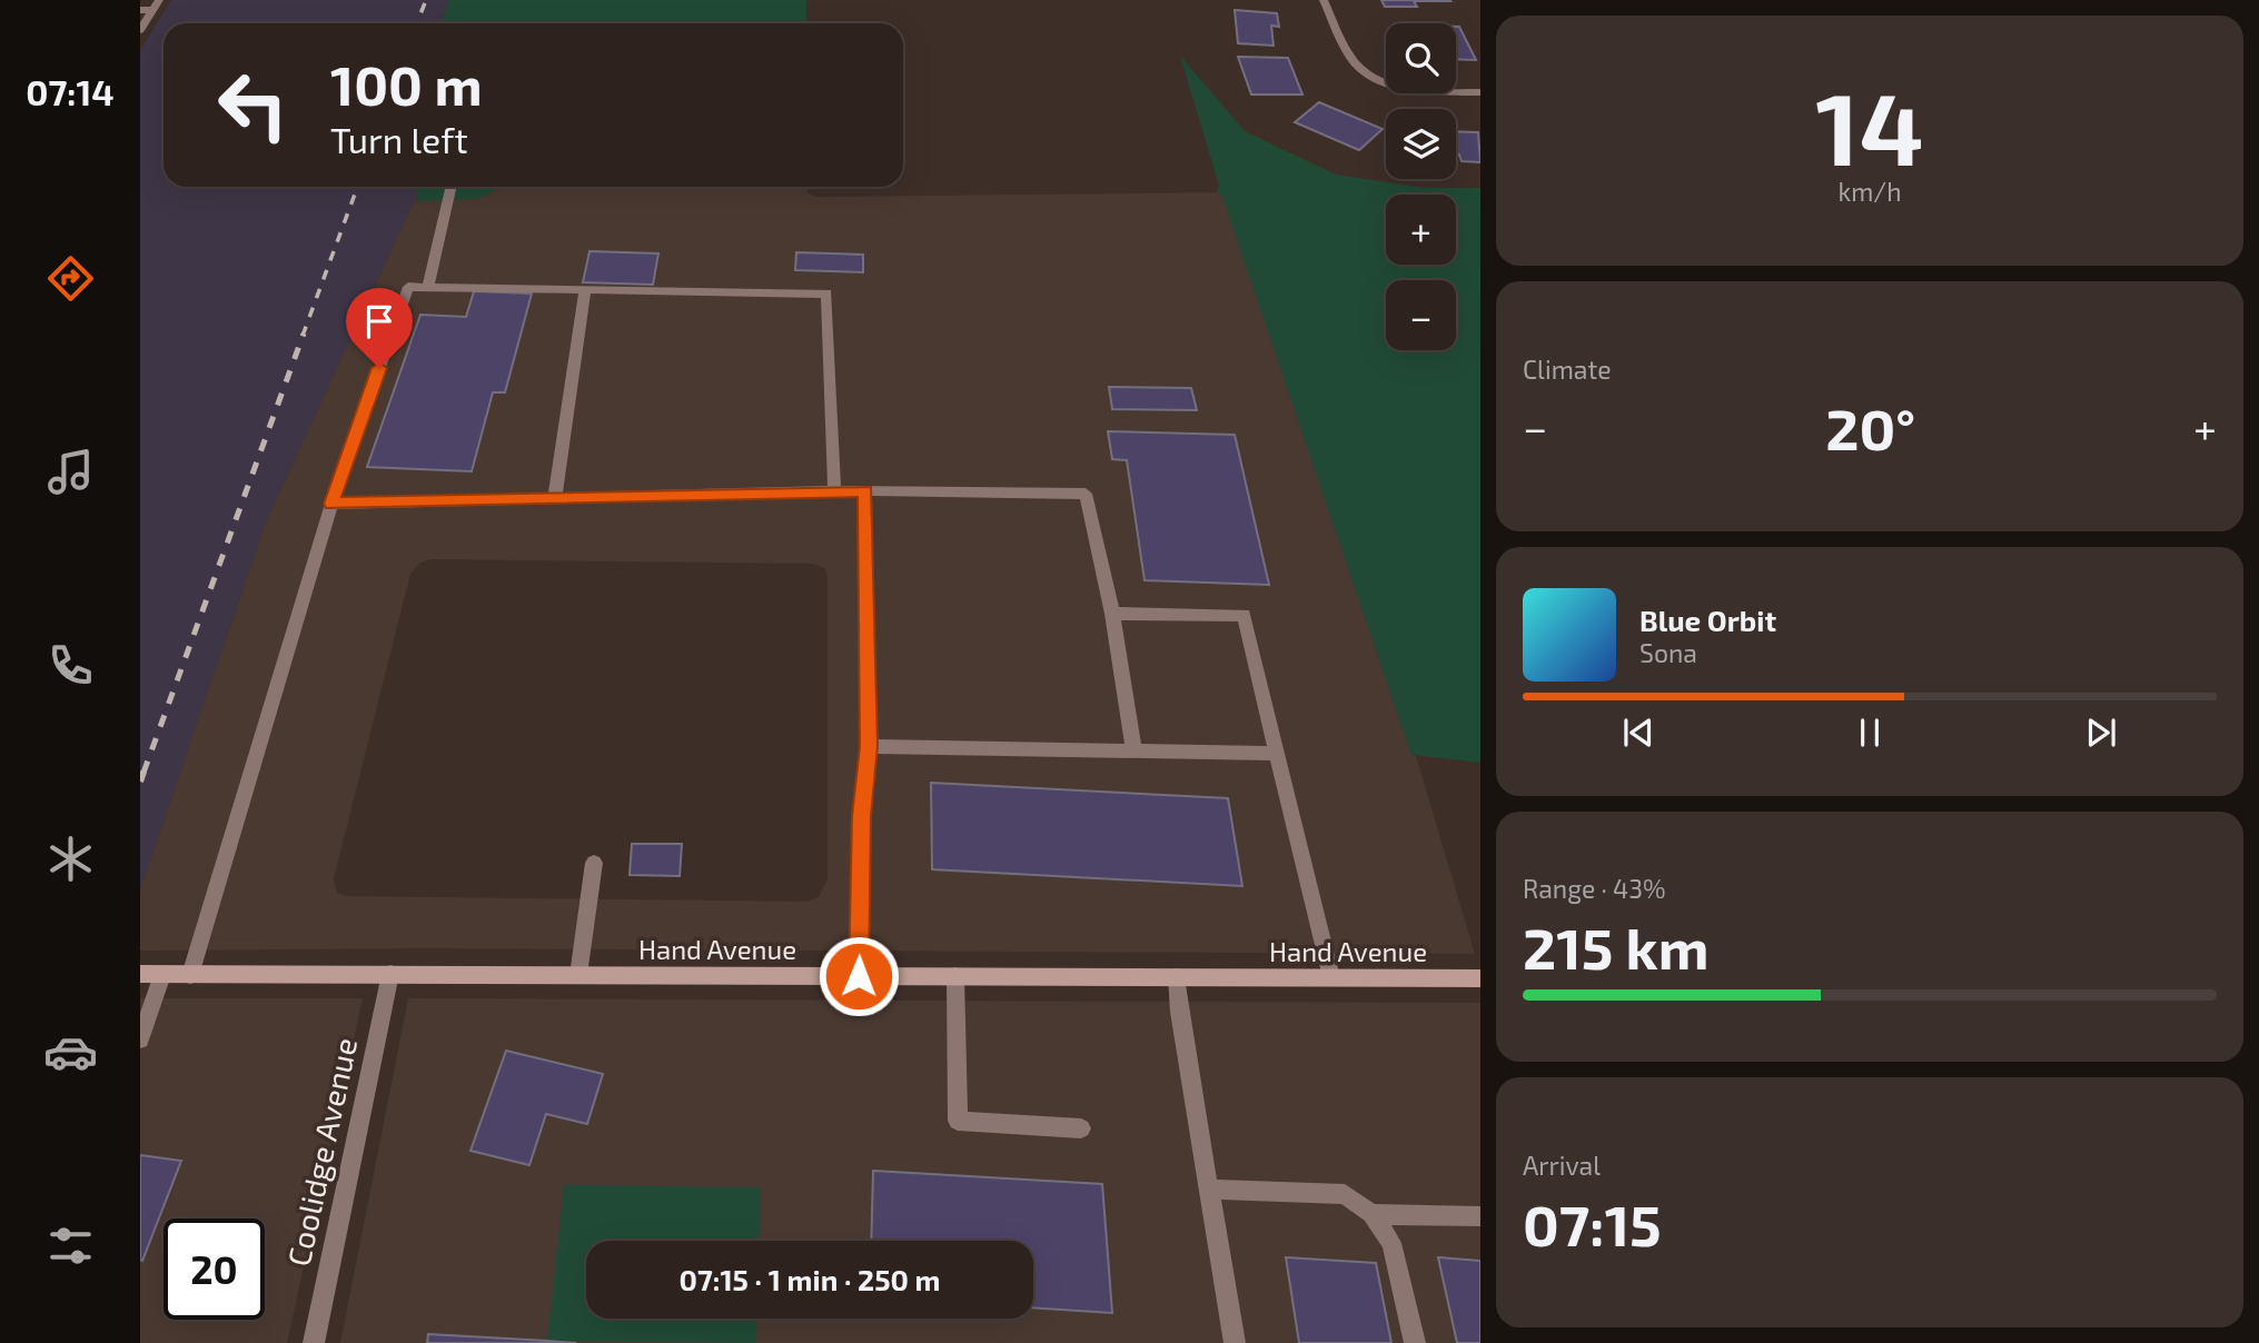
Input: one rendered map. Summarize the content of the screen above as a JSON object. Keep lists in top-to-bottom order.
{
  "streets": {
    "street": ["Hand Avenue", "Coolidge Avenue"]
  },
  "crossings": [
    ["Hand Avenue", "Coolidge Avenue"]
  ],
  "page": {
    "tabs": "07:14",
    "tile": [
      ["14", "km/h"],
      "Climate",
      ["Range · 43%", "215 km"],
      ["Arrival", "07:15"]
    ],
    "map_buttons": ["+", "−"],
    "turn": ["100 m", "Turn left"],
    "heat": ["−", "20°", "+"],
    "song": ["Blue Orbit", "Sona"],
    "limit": "20",
    "trip": "07:15 · 1 min · 250 m"
  }
}
